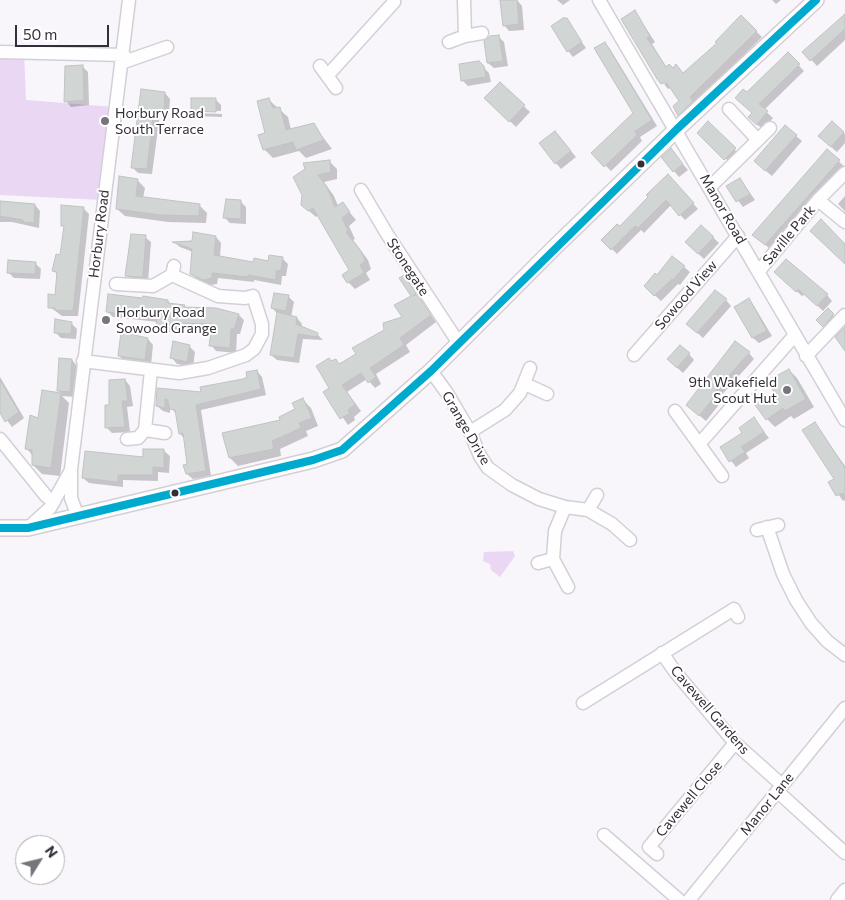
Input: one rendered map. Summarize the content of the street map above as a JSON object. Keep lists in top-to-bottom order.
{
  "streets": {
    "street": [
      "Manor Road",
      "Horbury Road",
      "Saville Park",
      "Stonegate",
      "Sowood View",
      "Grange Drive",
      "Cavewell Gardens",
      "Cavewell Close",
      "Manor Lane"
    ]
  },
  "crossings": [
    ["Manor Road", "Saville Park"],
    ["Manor Road", "Sowood View"],
    ["Cavewell Gardens", "Cavewell Close"],
    ["Cavewell Gardens", "Manor Lane"]
  ],
  "places": ["Horbury Road South Terrace", "Horbury Road Sowood Grange", "9th Wakefield Scout Hut"],
  "scale_bar": "50 m",
  "north": "top right"
}
